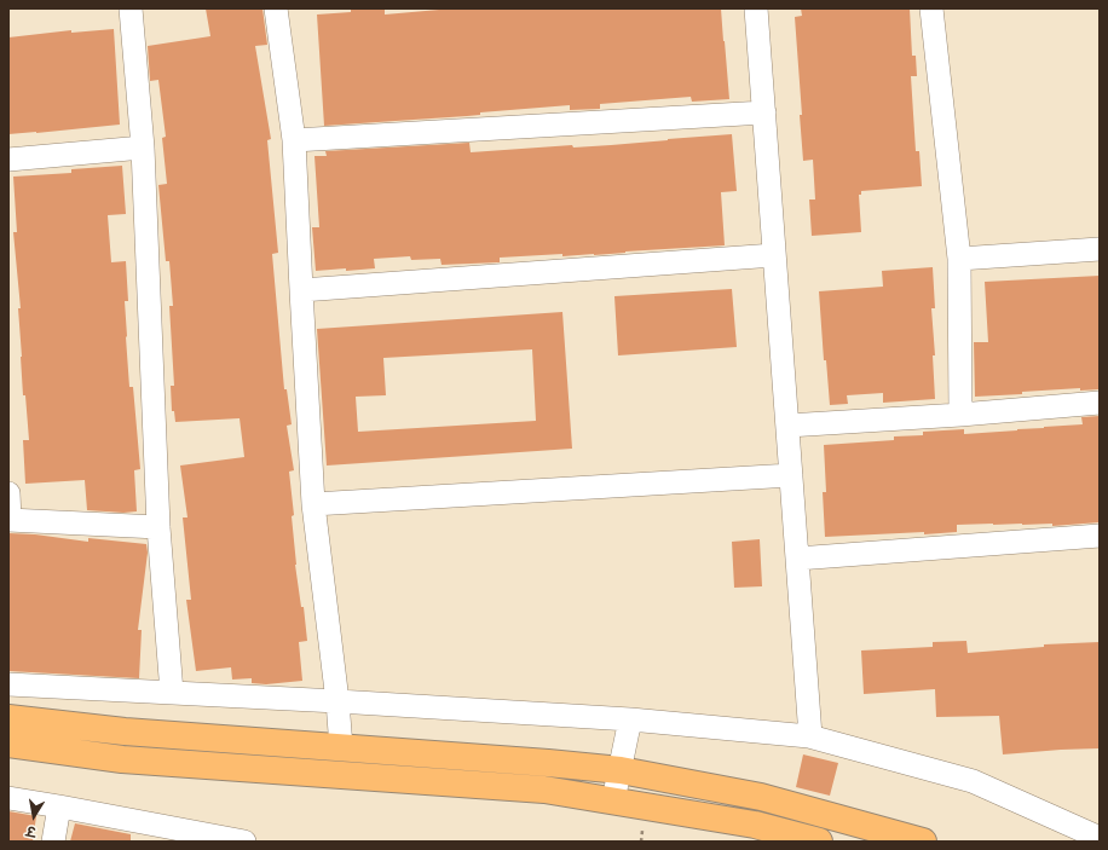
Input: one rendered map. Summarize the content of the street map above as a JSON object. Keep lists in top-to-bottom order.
{
  "north": "bottom"
}
